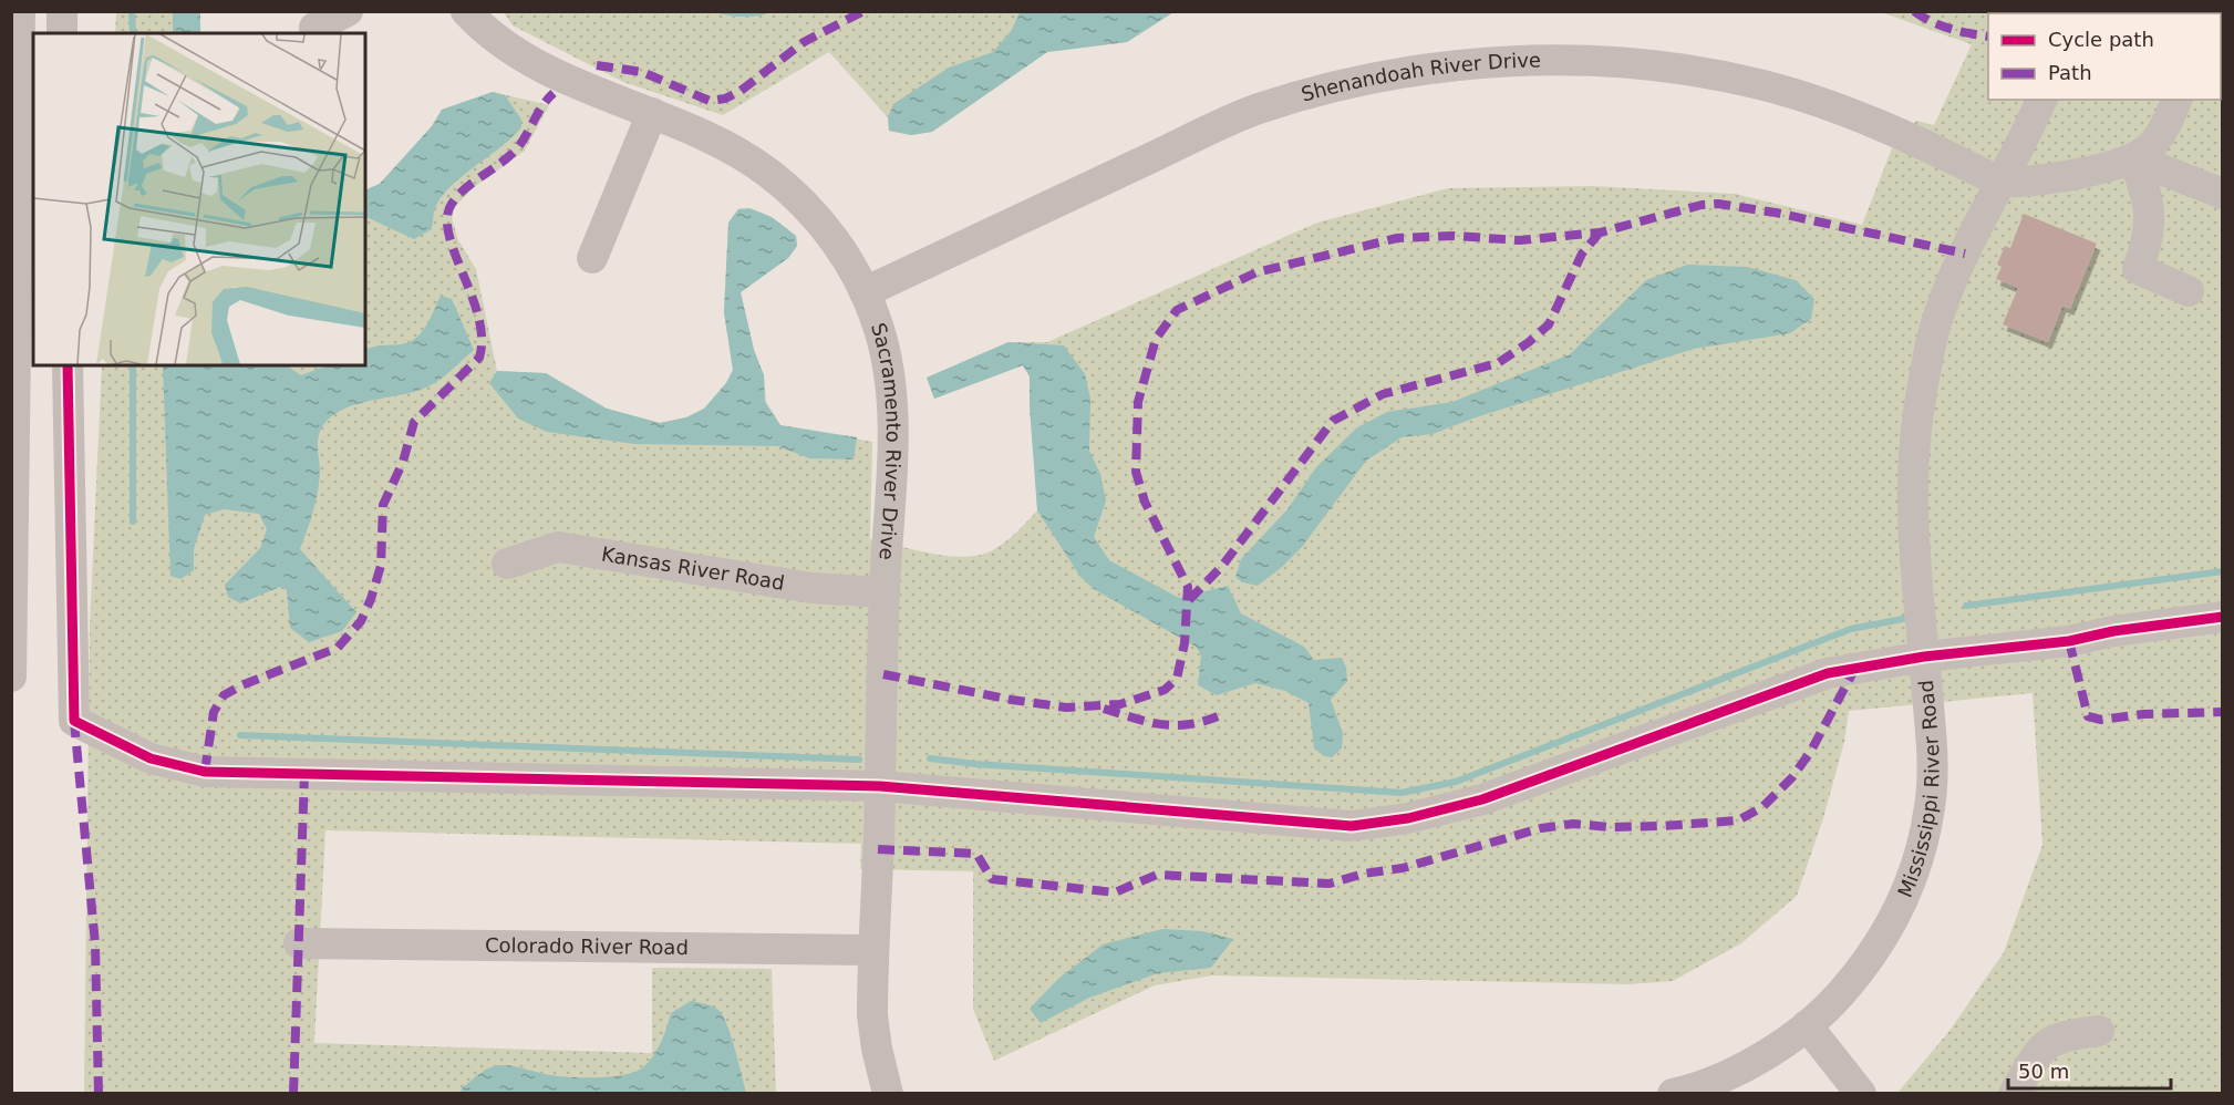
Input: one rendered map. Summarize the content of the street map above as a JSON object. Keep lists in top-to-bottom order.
{
  "streets": {
    "street": [
      "Shenandoah River Drive",
      "Sacramento River Drive",
      "Kansas River Road",
      "Mississippi River Road",
      "Colorado River Road"
    ]
  },
  "crossings": [
    ["Shenandoah River Drive", "Sacramento River Drive"],
    ["Shenandoah River Drive", "Mississippi River Road"],
    ["Sacramento River Drive", "Kansas River Road"],
    ["Sacramento River Drive", "Colorado River Road"]
  ],
  "legend": ["Cycle path", "Path"],
  "scale_bar": "50 m"
}
